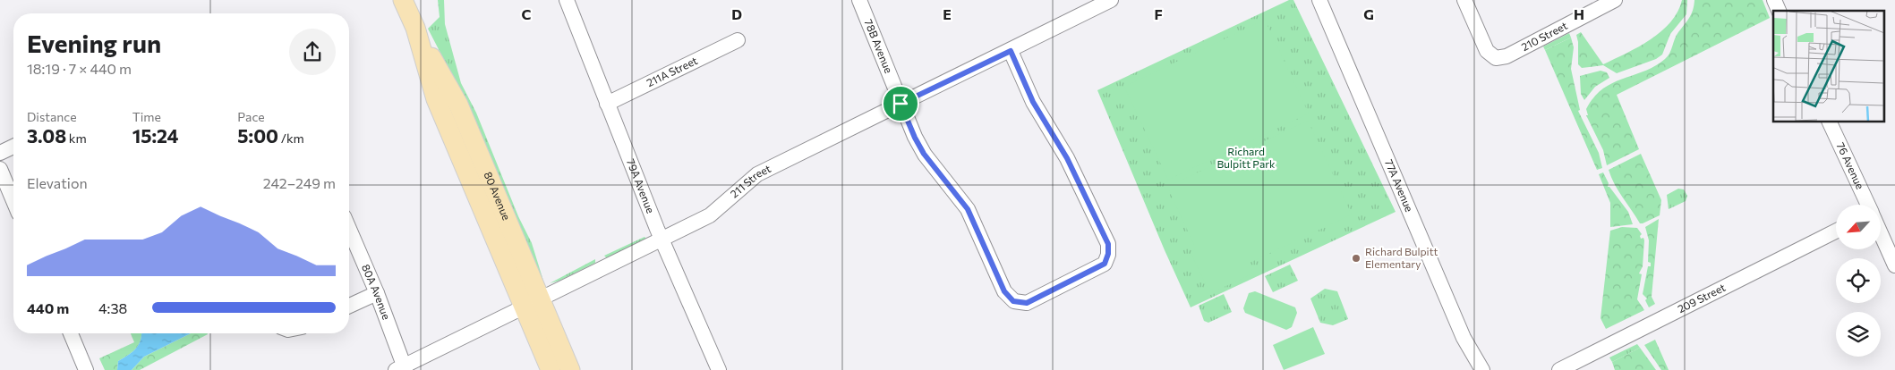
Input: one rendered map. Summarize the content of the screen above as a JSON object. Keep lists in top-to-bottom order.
{
  "streets": {
    "main road": ["80 Avenue"],
    "street": [
      "210 Street",
      "78B Avenue",
      "211A Street",
      "76 Avenue",
      "211 Street",
      "79A Avenue",
      "77A Avenue",
      "80A Avenue",
      "209 Street"
    ]
  },
  "crossings": [
    ["78B Avenue", "211 Street"],
    ["211A Street", "79A Avenue"],
    ["211 Street", "79A Avenue"],
    ["211 Street", "80 Avenue"],
    ["211 Street", "80A Avenue"]
  ],
  "parks": ["Richard Bulpitt Park"],
  "places": ["Richard Bulpitt Elementary"],
  "north": "bottom left",
  "page": {
    "heading": ["Evening run", "18:19 · 7 × 440 m"],
    "stats": [
      ["Distance", "3.08 km"],
      ["Time", "15:24"],
      ["Pace", "5:00 /km"]
    ],
    "chart": ["Elevation", "242–249 m"],
    "list": [
      {
        "name": "440 m",
        "note": "4:38"
      }
    ]
  },
  "grid": {
    "columns": [
      "C",
      "D",
      "E",
      "F",
      "G",
      "H"
    ]
  }
}
